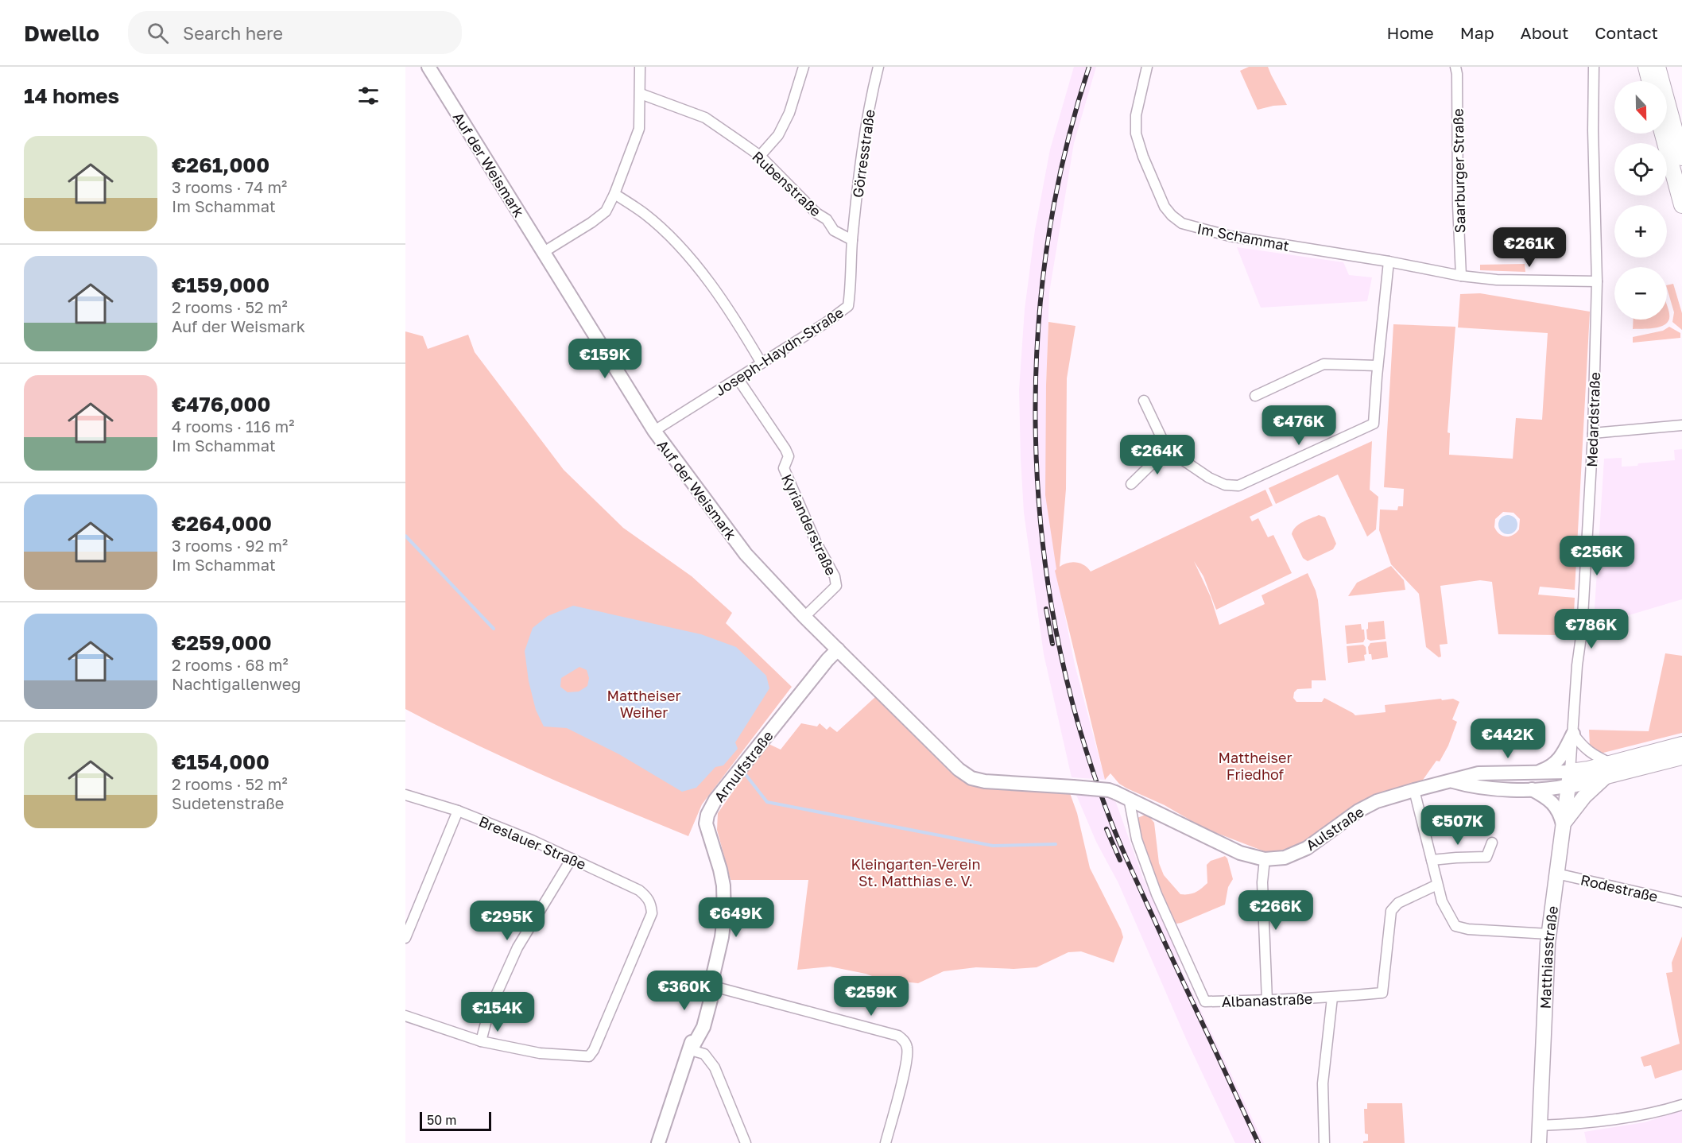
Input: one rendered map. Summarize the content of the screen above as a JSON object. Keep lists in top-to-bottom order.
{
  "streets": {
    "main road": ["Matthiasstraße"],
    "street": [
      "Görresstraße",
      "Auf der Weismark",
      "Saarburger Straße",
      "Rubenstraße",
      "Im Schammat",
      "Joseph-Haydn-Straße",
      "Medardstraße",
      "Kyrianderstraße",
      "Arnulfstraße",
      "Aulstraße",
      "Breslauer Straße",
      "Rodestraße",
      "Albanastraße"
    ]
  },
  "crossings": [
    ["Görresstraße", "Rubenstraße"],
    ["Görresstraße", "Joseph-Haydn-Straße"],
    ["Auf der Weismark", "Joseph-Haydn-Straße"],
    ["Auf der Weismark", "Kyrianderstraße"],
    ["Auf der Weismark", "Arnulfstraße"],
    ["Auf der Weismark", "Aulstraße"],
    ["Saarburger Straße", "Im Schammat"],
    ["Rubenstraße", "Joseph-Haydn-Straße"],
    ["Im Schammat", "Medardstraße"],
    ["Joseph-Haydn-Straße", "Kyrianderstraße"],
    ["Medardstraße", "Aulstraße"],
    ["Medardstraße", "Matthiasstraße"],
    ["Aulstraße", "Matthiasstraße"],
    ["Aulstraße", "Albanastraße"],
    ["Rodestraße", "Matthiasstraße"]
  ],
  "parks": ["Mattheiser Weiher", "Mattheiser Friedhof", "Kleingarten-Verein St. Matthias e. V."],
  "scale_bar": "50 m",
  "north": "bottom",
  "page": {
    "header": "Dwello",
    "search": "Search here",
    "nav": [
      "Home",
      "Map",
      "About",
      "Contact"
    ],
    "heading": "14 homes",
    "map_buttons": ["+", "−"],
    "list": [
      {
        "name": "€261,000",
        "note": "3 rooms · 74 m² · Im Schammat"
      },
      {
        "name": "€159,000",
        "note": "2 rooms · 52 m² · Auf der Weismark"
      },
      {
        "name": "€476,000",
        "note": "4 rooms · 116 m² · Im Schammat"
      },
      {
        "name": "€264,000",
        "note": "3 rooms · 92 m² · Im Schammat"
      },
      {
        "name": "€259,000",
        "note": "2 rooms · 68 m² · Nachtigallenweg"
      },
      {
        "name": "€154,000",
        "note": "2 rooms · 52 m² · Sudetenstraße"
      }
    ],
    "price": [
      "€261K",
      "€159K",
      "€476K",
      "€264K",
      "€256K",
      "€786K",
      "€442K",
      "€507K",
      "€266K",
      "€649K",
      "€295K",
      "€360K",
      "€259K",
      "€154K"
    ],
    "scale": "50 m"
  }
}
